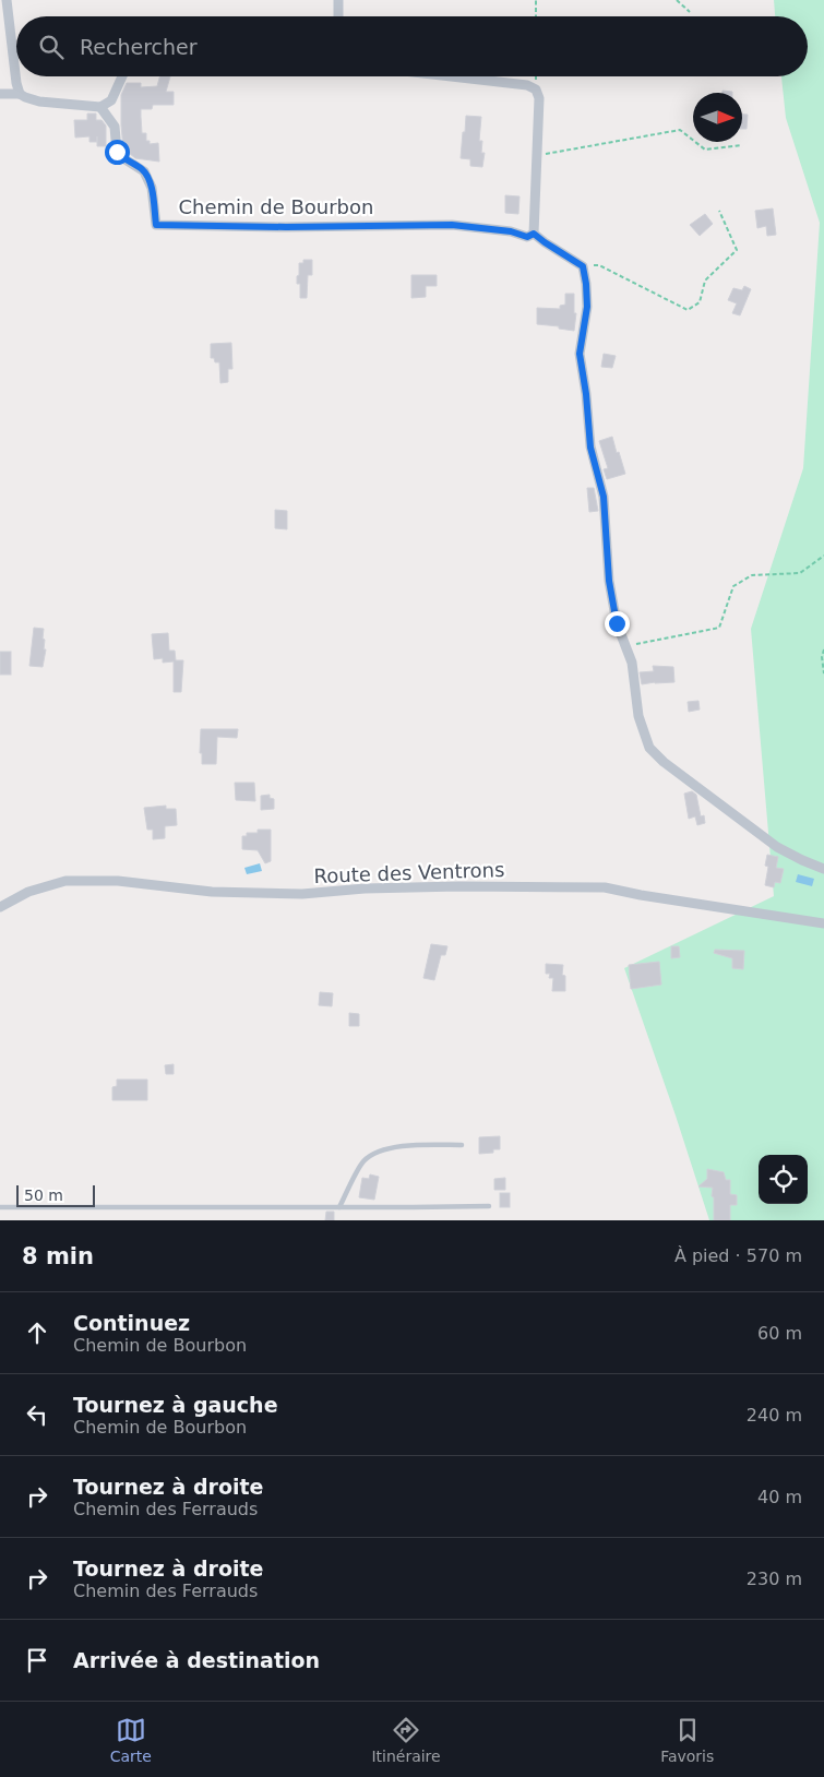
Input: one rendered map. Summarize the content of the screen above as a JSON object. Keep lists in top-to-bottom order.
{
  "streets": {
    "street": ["Chemin de Bourbon", "Route des Ventrons"]
  },
  "scale_bar": "50 m",
  "north": "right",
  "page": {
    "search": "Rechercher",
    "scale": "50 m",
    "heading": ["8 min", "À pied · 570 m"],
    "list": [
      ["Continuez", "Chemin de Bourbon", "60 m"],
      ["Tournez à gauche", "Chemin de Bourbon", "240 m"],
      ["Tournez à droite", "Chemin des Ferrauds", "40 m"],
      ["Tournez à droite", "Chemin des Ferrauds", "230 m"],
      "Arrivée à destination"
    ],
    "nav": ["Carte", "Itinéraire", "Favoris"]
  }
}
